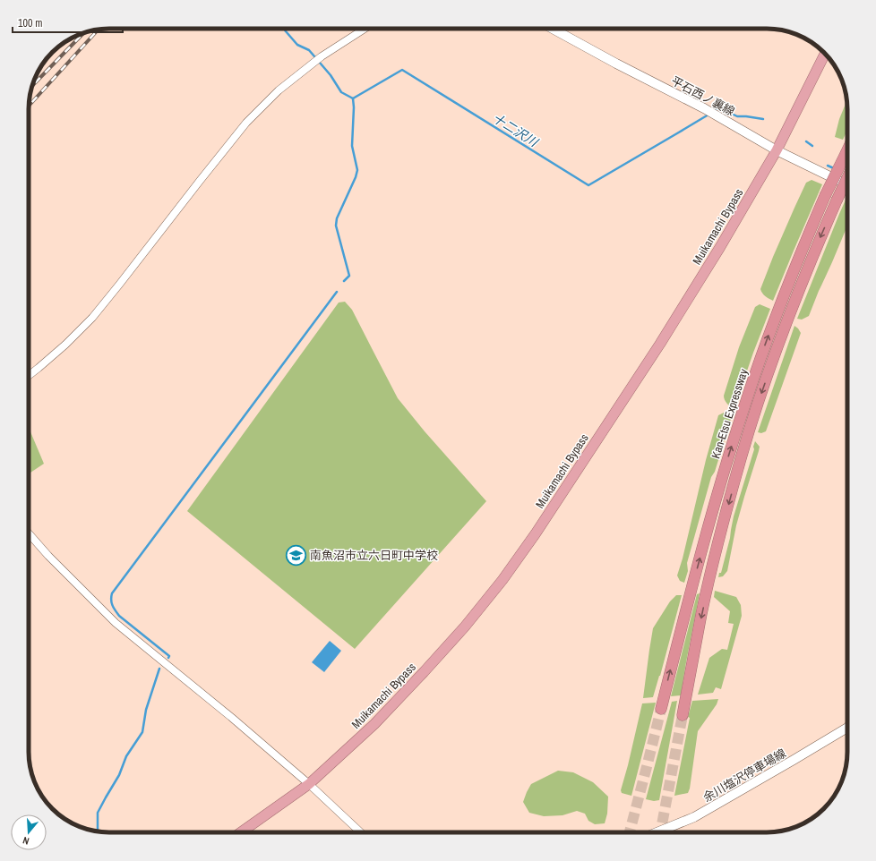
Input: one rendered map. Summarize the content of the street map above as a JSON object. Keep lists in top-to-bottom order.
{
  "streets": {
    "highway": ["Muikamachi Bypass", "Kan-Etsu Expressway"],
    "main road": ["平石西ノ裏線", "余川塩沢停車場線"]
  },
  "crossings": [
    ["平石西ノ裏線", "Muikamachi Bypass"]
  ],
  "water": ["十二沢川"],
  "places": {
    "school or university": ["南魚沼市立六日町中学校"]
  },
  "scale_bar": "100 m",
  "north": "bottom"
}
